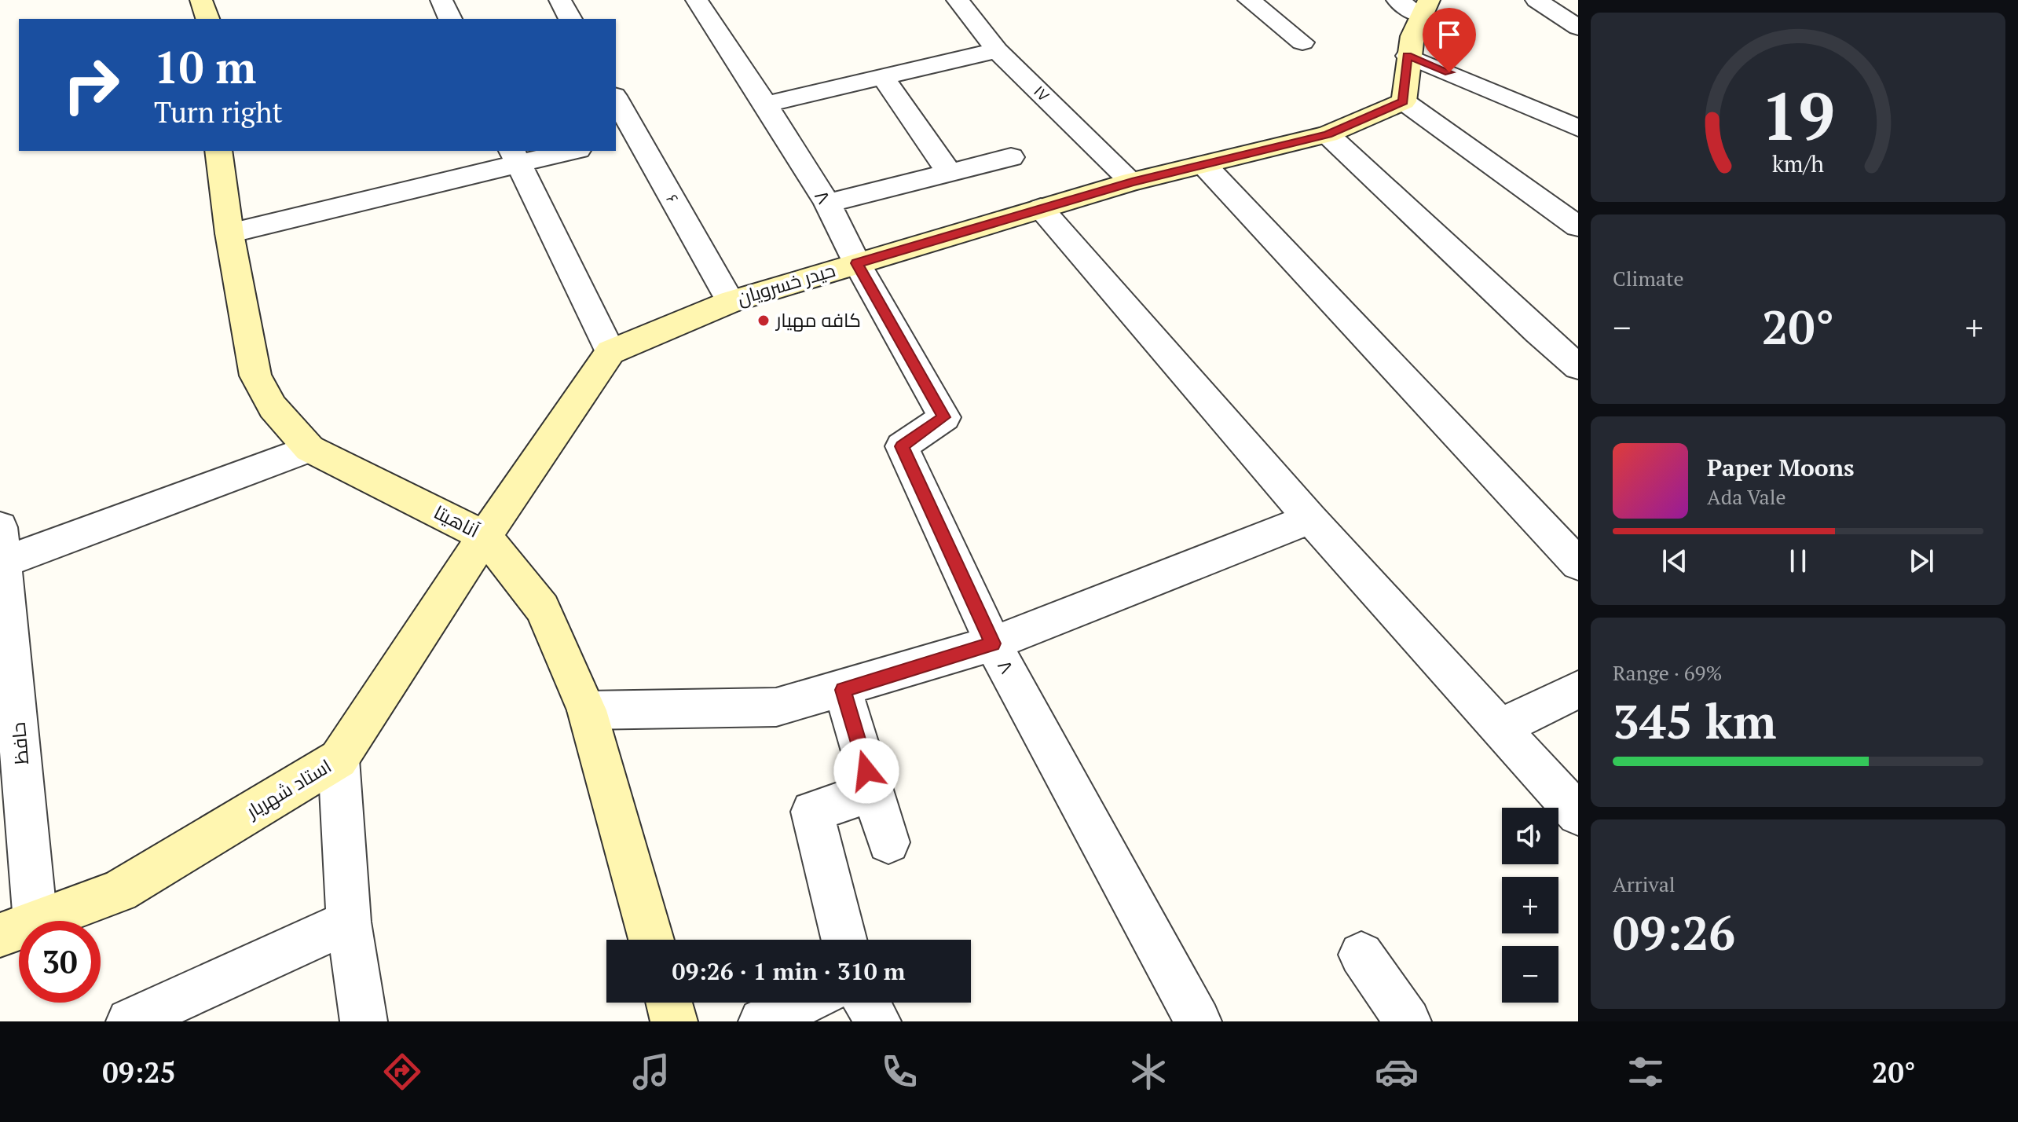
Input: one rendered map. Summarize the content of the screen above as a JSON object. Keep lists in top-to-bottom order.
{
  "streets": {
    "street": [
      "۱۷",
      "۸",
      "۶",
      "حیدر خسرویان",
      "آناهیتا",
      "حافظ",
      "استاد شهریار"
    ]
  },
  "crossings": [
    ["۱۷", "حیدر خسرویان"],
    ["۸", "حیدر خسرویان"],
    ["۶", "حیدر خسرویان"],
    ["آناهیتا", "استاد شهریار"],
    ["حافظ", "استاد شهریار"]
  ],
  "places": ["کافه مهیار"],
  "page": {
    "turn": ["10 m", "Turn right"],
    "tile": [
      "Climate",
      ["Range · 69%", "345 km"],
      ["Arrival", "09:26"]
    ],
    "heat": ["−", "20°", "+"],
    "song": ["Paper Moons", "Ada Vale"],
    "map_buttons": ["+", "−"],
    "limit": "30",
    "trip": "09:26 · 1 min · 310 m",
    "tabs": ["09:25", "20°"],
    "gauge": ["19", "km/h"]
  }
}
